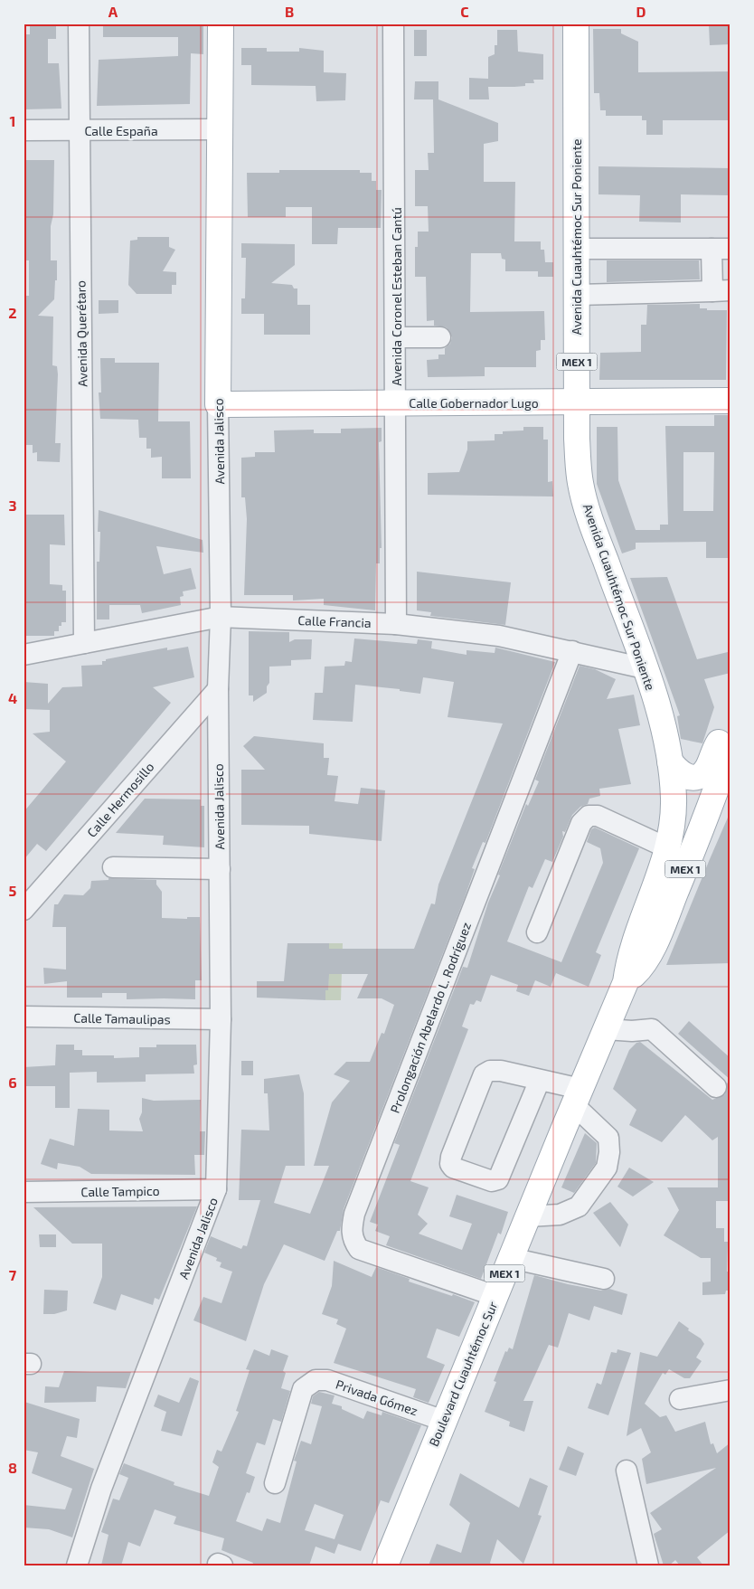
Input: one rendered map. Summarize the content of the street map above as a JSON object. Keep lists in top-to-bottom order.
{
  "streets": {
    "main road": [
      "Avenida Cuauhtémoc Sur Poniente",
      "MEX 1",
      "Calle Gobernador Lugo",
      "Avenida Jalisco",
      "Boulevard Cuauhtémoc Sur"
    ],
    "street": [
      "Calle España",
      "Avenida Coronel Esteban Cantú",
      "Avenida Querétaro",
      "Calle Francia",
      "Calle Hermosillo",
      "Prolongación Abelardo L. Rodríguez",
      "Calle Tamaulipas",
      "Calle Tampico",
      "Privada Gómez"
    ]
  },
  "crossings": [
    ["Calle España", "Avenida Querétaro"],
    ["Calle España", "Avenida Jalisco"],
    ["Avenida Cuauhtémoc Sur Poniente", "Calle Gobernador Lugo"],
    ["Avenida Cuauhtémoc Sur Poniente", "Calle Francia"],
    ["Avenida Cuauhtémoc Sur Poniente", "Boulevard Cuauhtémoc Sur"],
    ["Avenida Coronel Esteban Cantú", "Calle Gobernador Lugo"],
    ["Avenida Coronel Esteban Cantú", "Calle Francia"],
    ["Avenida Querétaro", "Calle Francia"],
    ["Calle Gobernador Lugo", "Avenida Jalisco"],
    ["Avenida Jalisco", "Calle Francia"],
    ["Avenida Jalisco", "Calle Hermosillo"],
    ["Avenida Jalisco", "Calle Tamaulipas"],
    ["Avenida Jalisco", "Calle Tampico"],
    ["Calle Francia", "Prolongación Abelardo L. Rodríguez"],
    ["Prolongación Abelardo L. Rodríguez", "Boulevard Cuauhtémoc Sur"],
    ["Boulevard Cuauhtémoc Sur", "Privada Gómez"]
  ],
  "grid": {
    "columns": [
      "A",
      "B",
      "C",
      "D"
    ],
    "rows": [
      "1",
      "2",
      "3",
      "4",
      "5",
      "6",
      "7",
      "8"
    ]
  }
}
